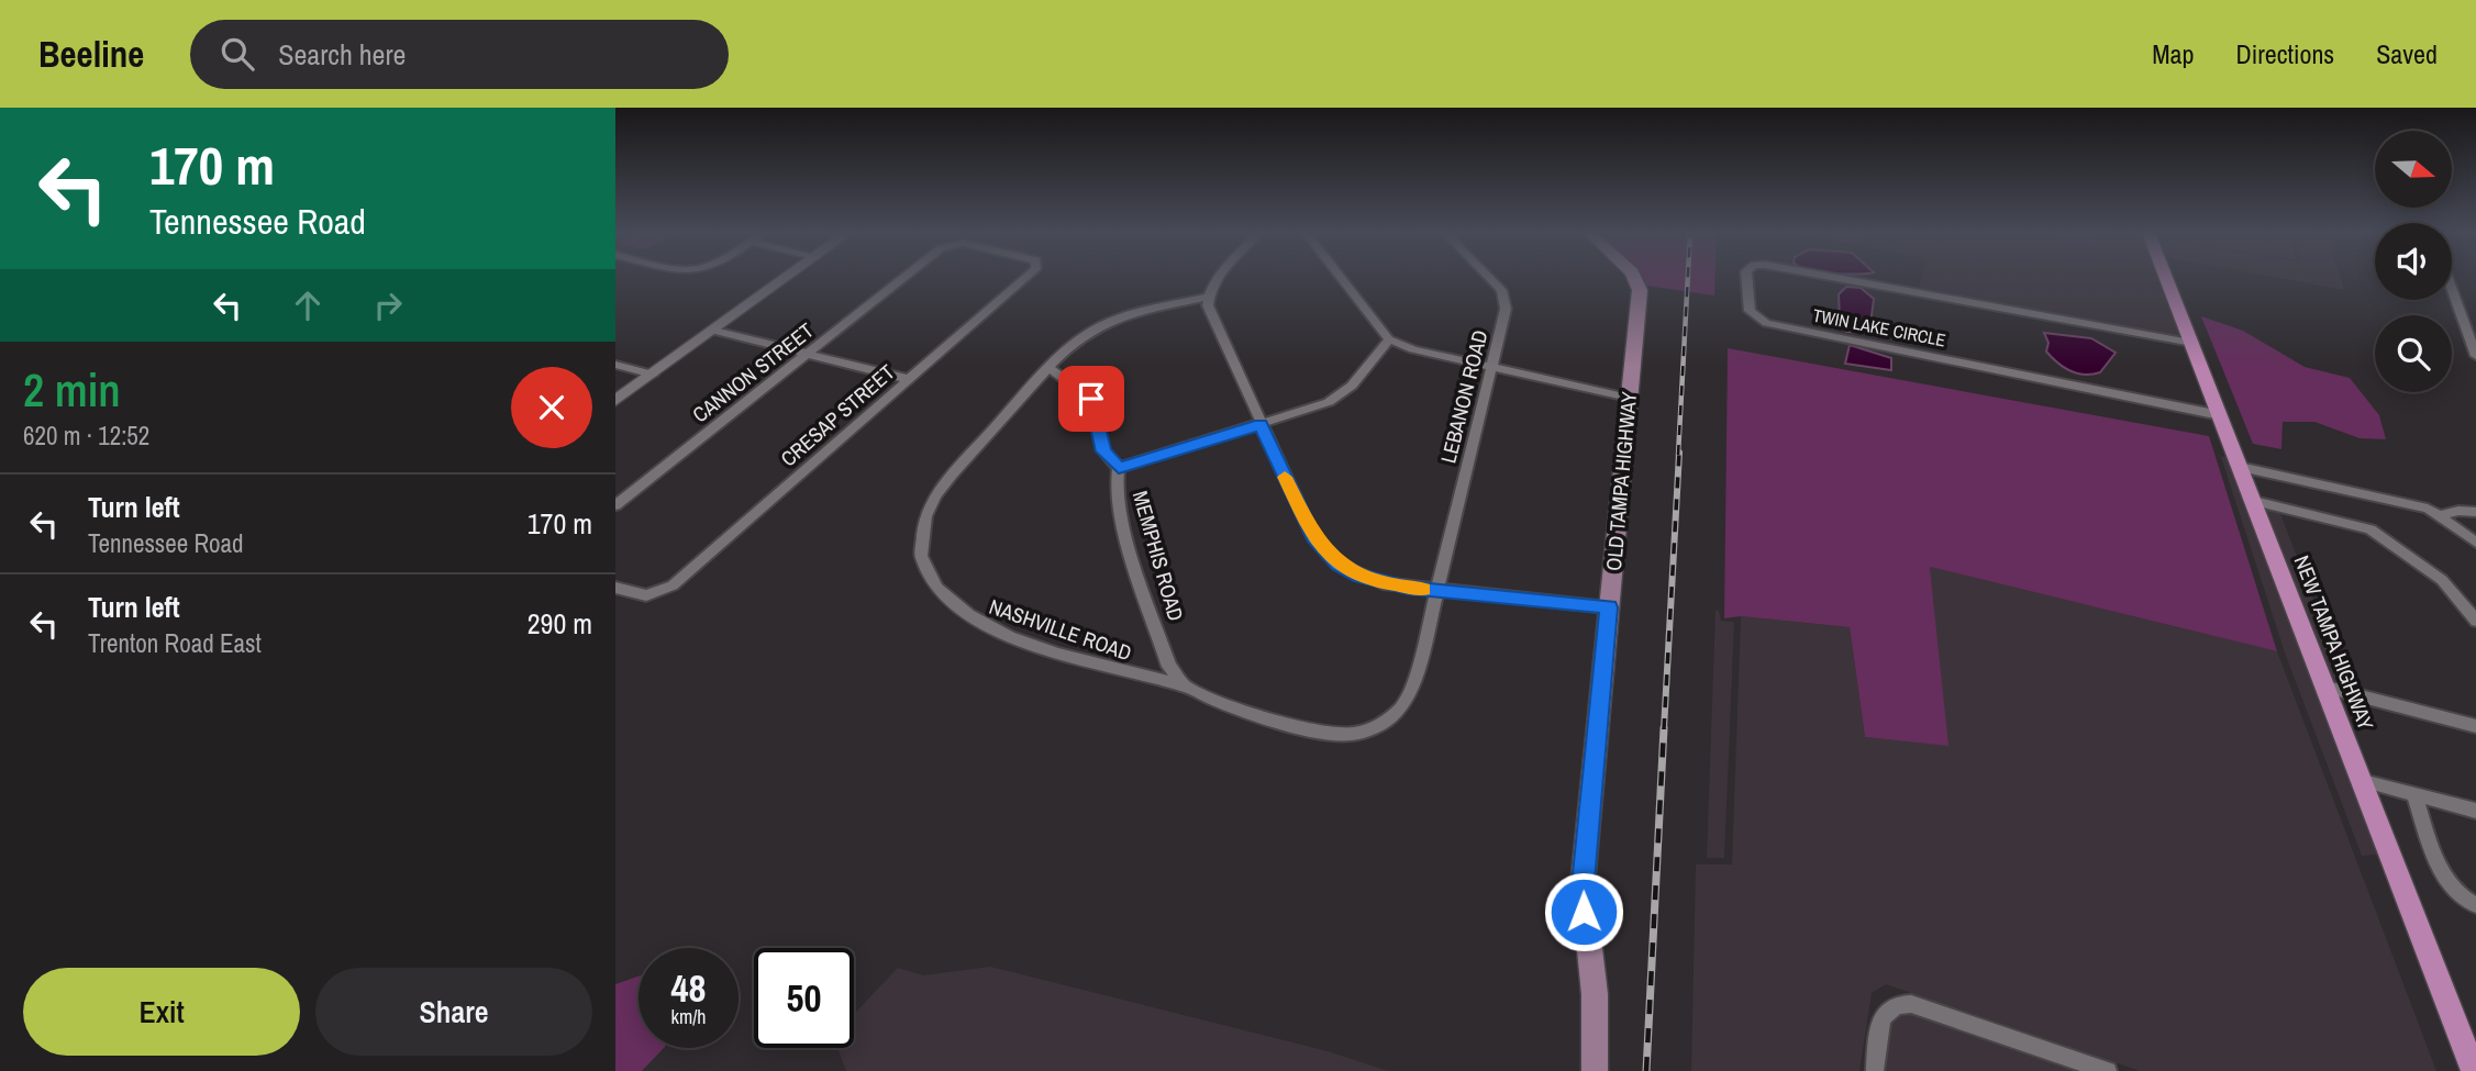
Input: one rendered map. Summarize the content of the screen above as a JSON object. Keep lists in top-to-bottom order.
{
  "streets": {
    "main road": ["OLD TAMPA HIGHWAY", "NEW TAMPA HIGHWAY"],
    "street": [
      "TWIN LAKE CIRCLE",
      "CANNON STREET",
      "LEBANON ROAD",
      "CRESAP STREET",
      "MEMPHIS ROAD",
      "NASHVILLE ROAD"
    ]
  },
  "crossings": [
    ["TWIN LAKE CIRCLE", "NEW TAMPA HIGHWAY"],
    ["LEBANON ROAD", "NASHVILLE ROAD"],
    ["MEMPHIS ROAD", "NASHVILLE ROAD"]
  ],
  "north": "right",
  "page": {
    "header": "Beeline",
    "search": "Search here",
    "nav": ["Map", "Directions", "Saved"],
    "turn": ["170 m", "Tennessee Road"],
    "heading": ["2 min", "620 m · 12:52"],
    "list": [
      {
        "name": "Turn left",
        "note": "Tennessee Road",
        "value": "170 m"
      },
      {
        "name": "Turn left",
        "note": "Trenton Road East",
        "value": "290 m"
      }
    ],
    "speed": "48 km/h",
    "limit": "50",
    "buttons": ["Exit", "Share"]
  }
}
